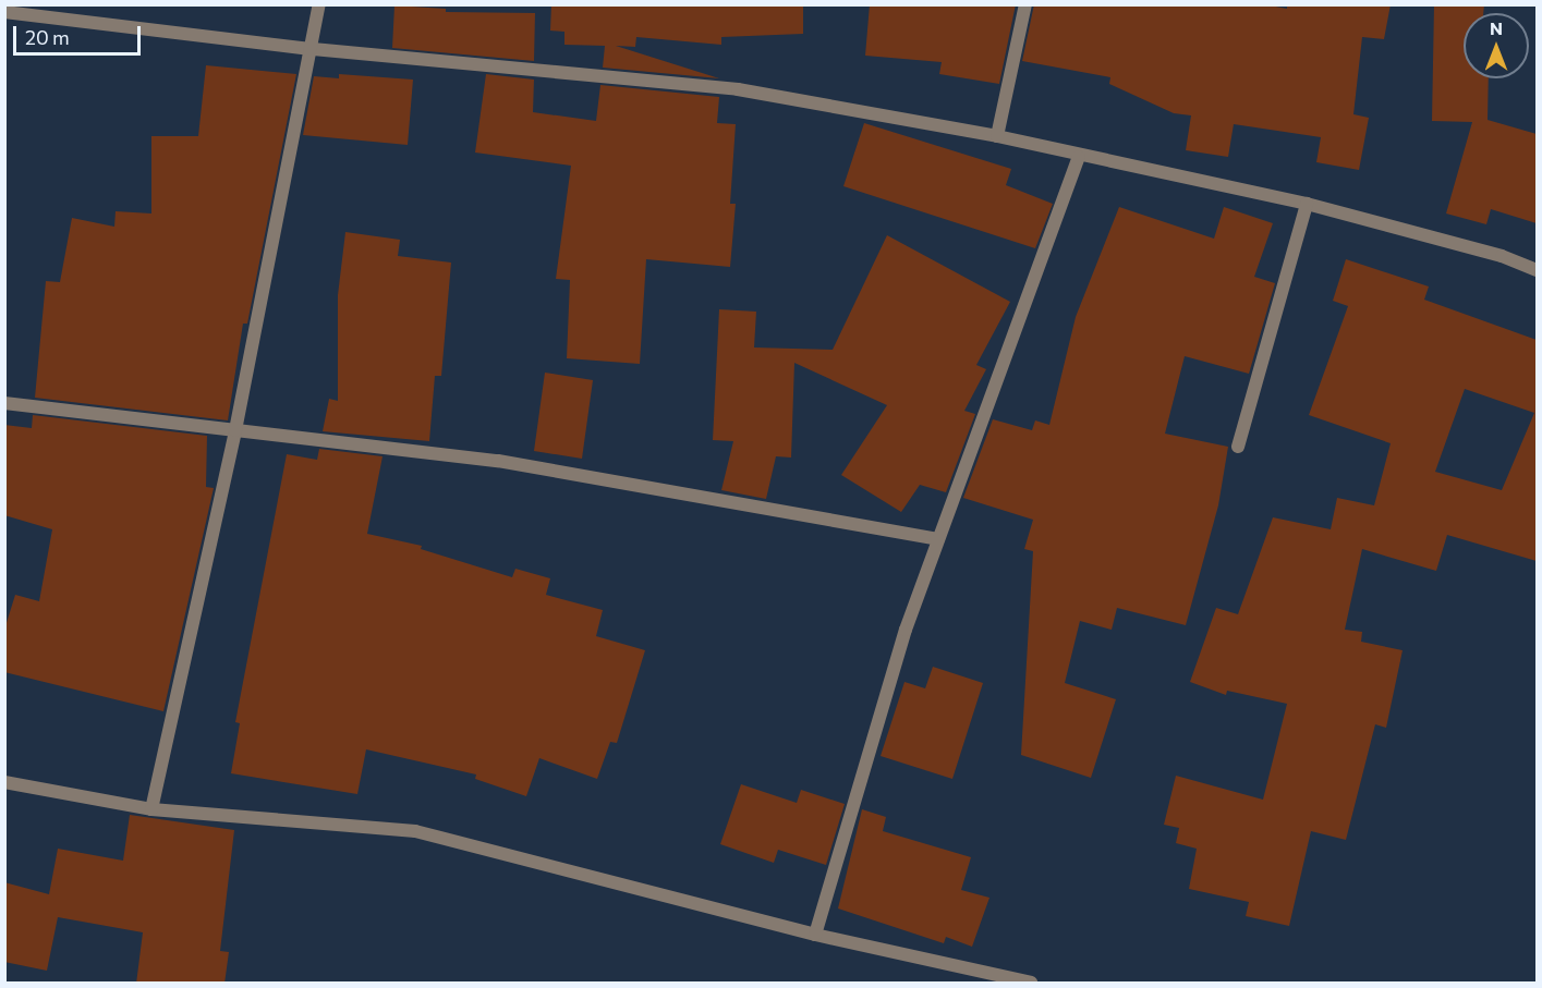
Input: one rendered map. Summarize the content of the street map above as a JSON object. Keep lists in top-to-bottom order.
{
  "scale_bar": "20 m",
  "north": "top"
}
